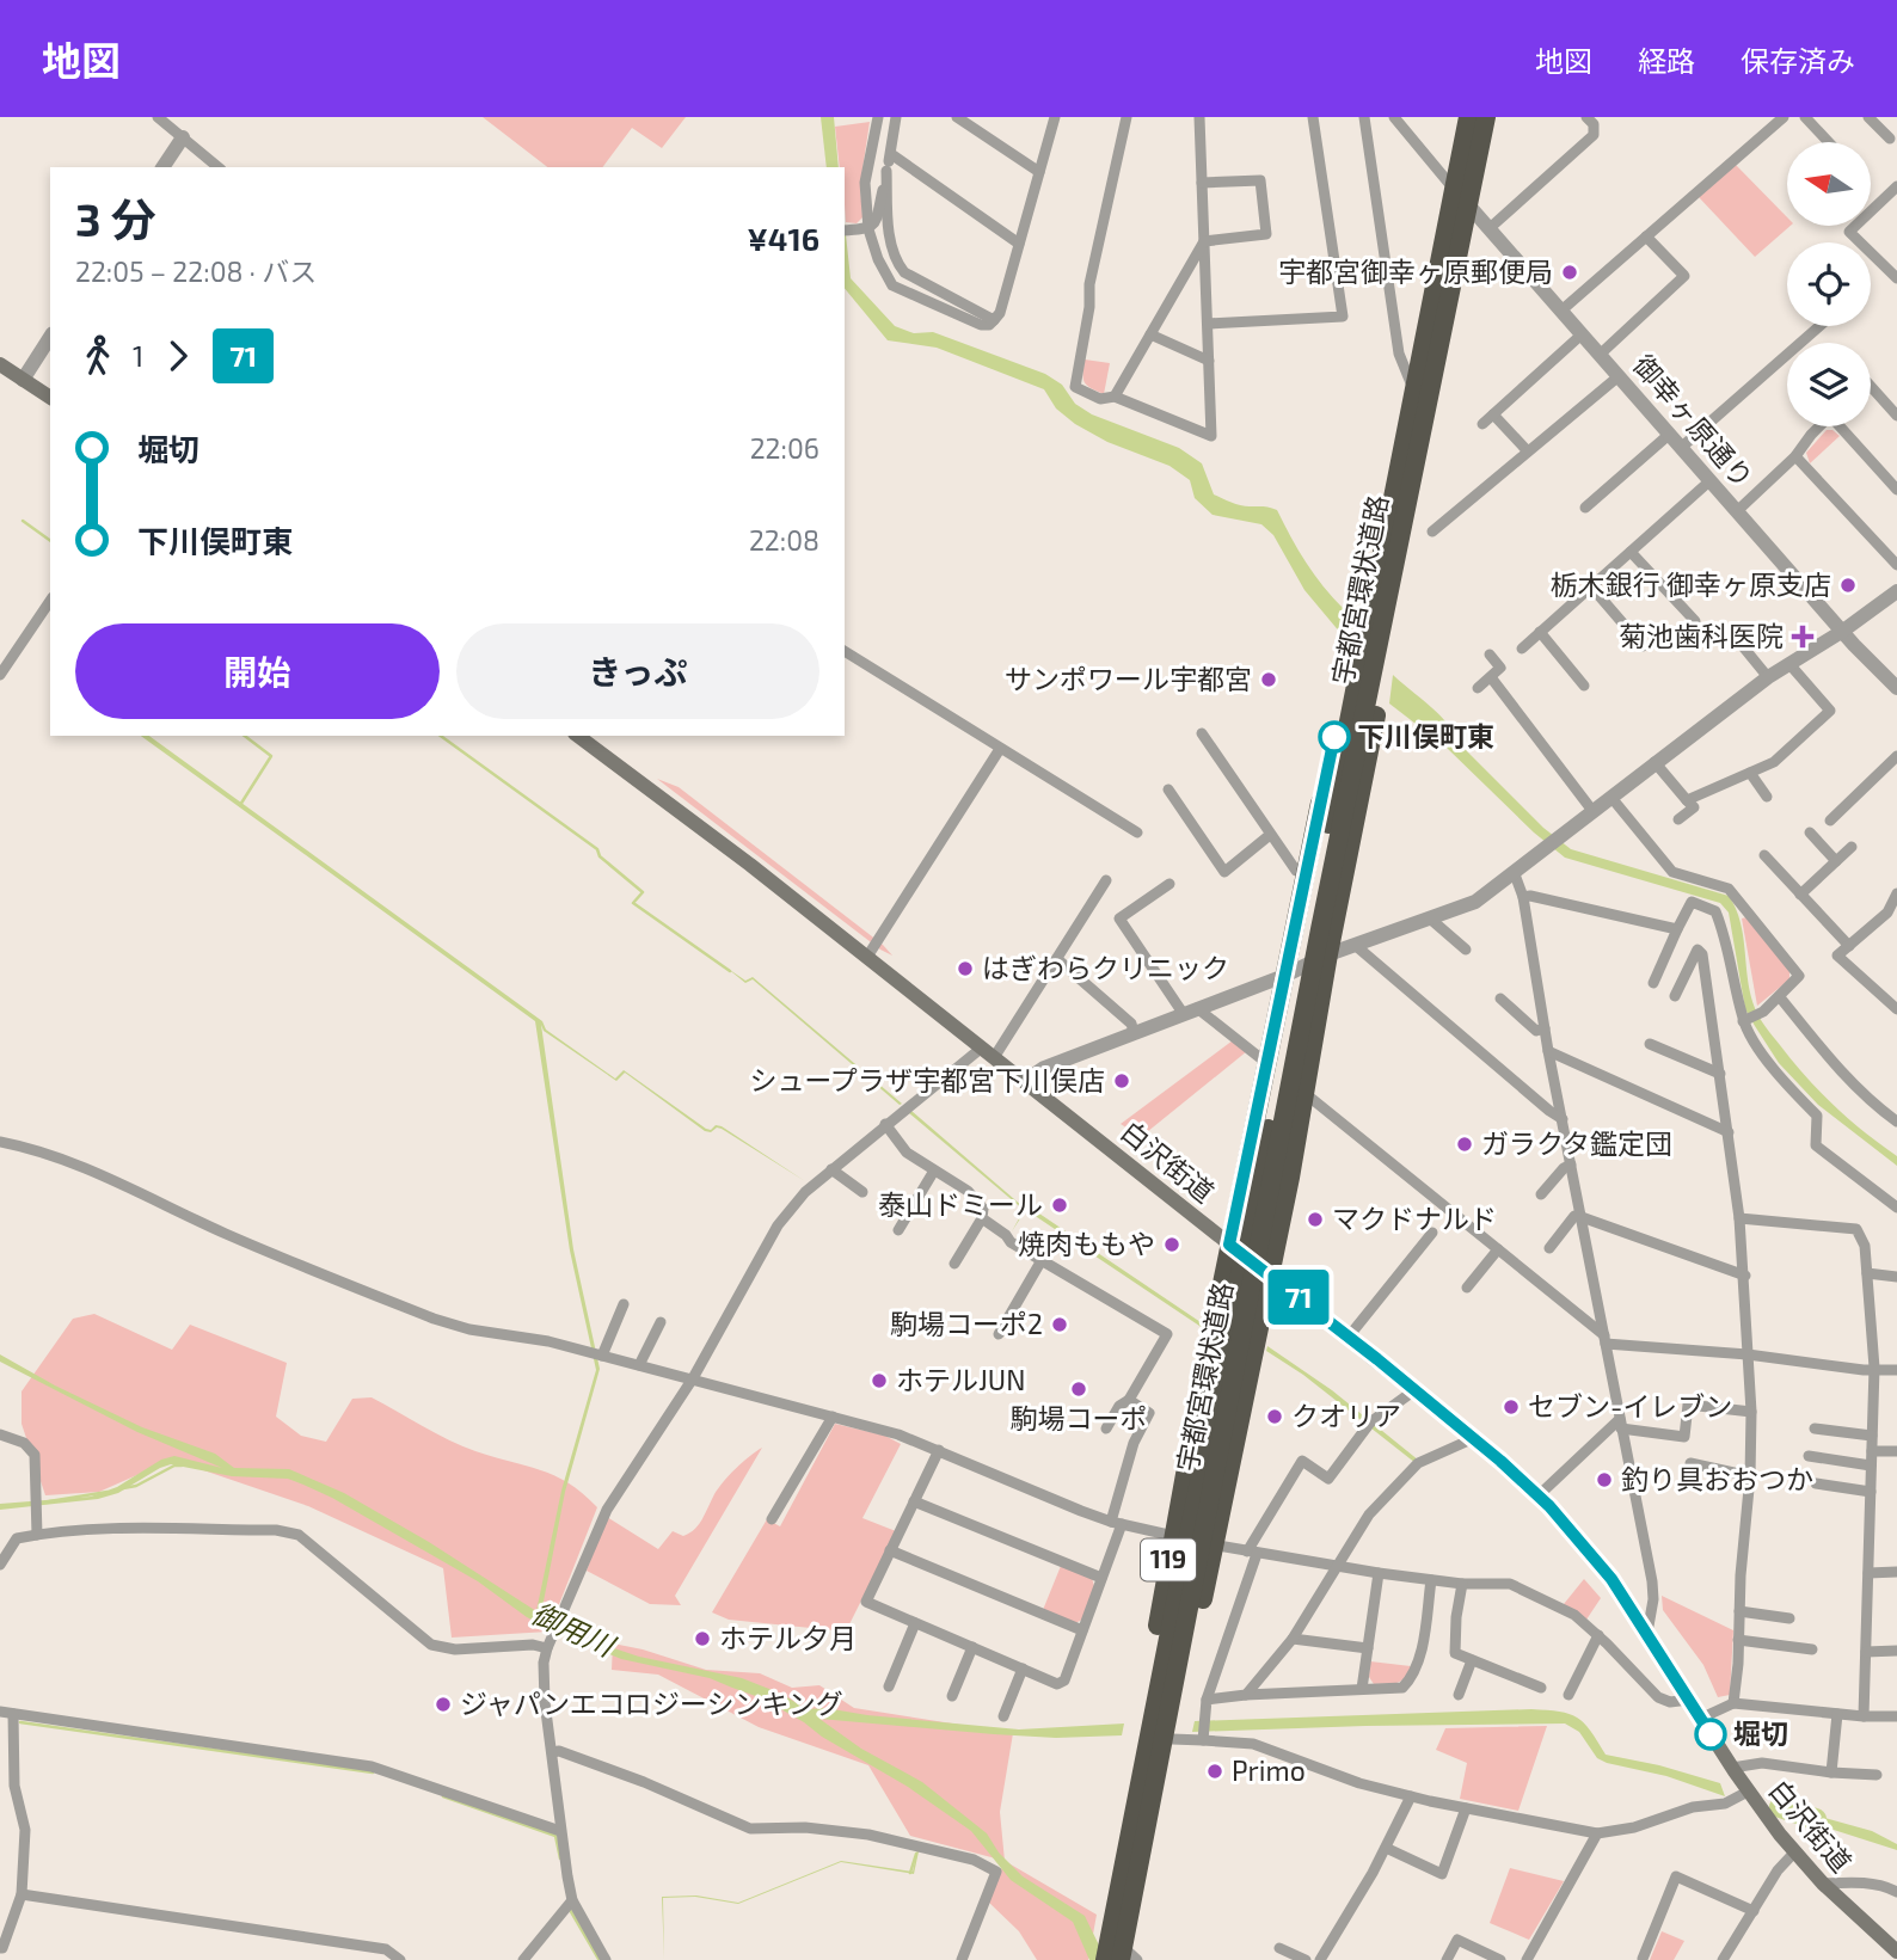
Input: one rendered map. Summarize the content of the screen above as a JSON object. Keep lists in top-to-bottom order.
{
  "streets": {
    "highway": ["宇都宮環状道路", "119"],
    "main road": ["白沢街道"],
    "street": ["御幸ヶ原通り"]
  },
  "crossings": [
    ["御幸ヶ原通り", "宇都宮環状道路"],
    ["宇都宮環状道路", "119"],
    ["白沢街道", "119"]
  ],
  "water": ["御用川"],
  "places": {
    "other": [
      "宇都宮御幸ヶ原郵便局",
      "栃木銀行 御幸ヶ原支店",
      "サンポワール宇都宮",
      "下川俣町東",
      "はぎわらクリニック",
      "シュープラザ宇都宮下川俣店",
      "ガラクタ鑑定団",
      "泰山ドミール",
      "マクドナルド",
      "焼肉ももや",
      "駒場コーポ2",
      "ホテルJUN",
      "駒場コーポ",
      "セブン-イレブン",
      "クオリア",
      "釣り具おおつか",
      "ホテル夕月",
      "ジャパンエコロジーシンキング",
      "堀切",
      "Primo"
    ],
    "health": ["菊池歯科医院"]
  },
  "lines": ["bus line 71"],
  "north": "left",
  "page": {
    "header": "地図",
    "nav": ["地図", "経路", "保存済み"],
    "on_map": "71",
    "heading": ["3 分", "22:05 – 22:08 · バス", "¥416"],
    "legs": ["1", "71"],
    "list": [
      {
        "name": "堀切",
        "value": "22:06"
      },
      {
        "name": "下川俣町東",
        "value": "22:08"
      }
    ],
    "buttons": ["開始", "きっぷ"]
  }
}
